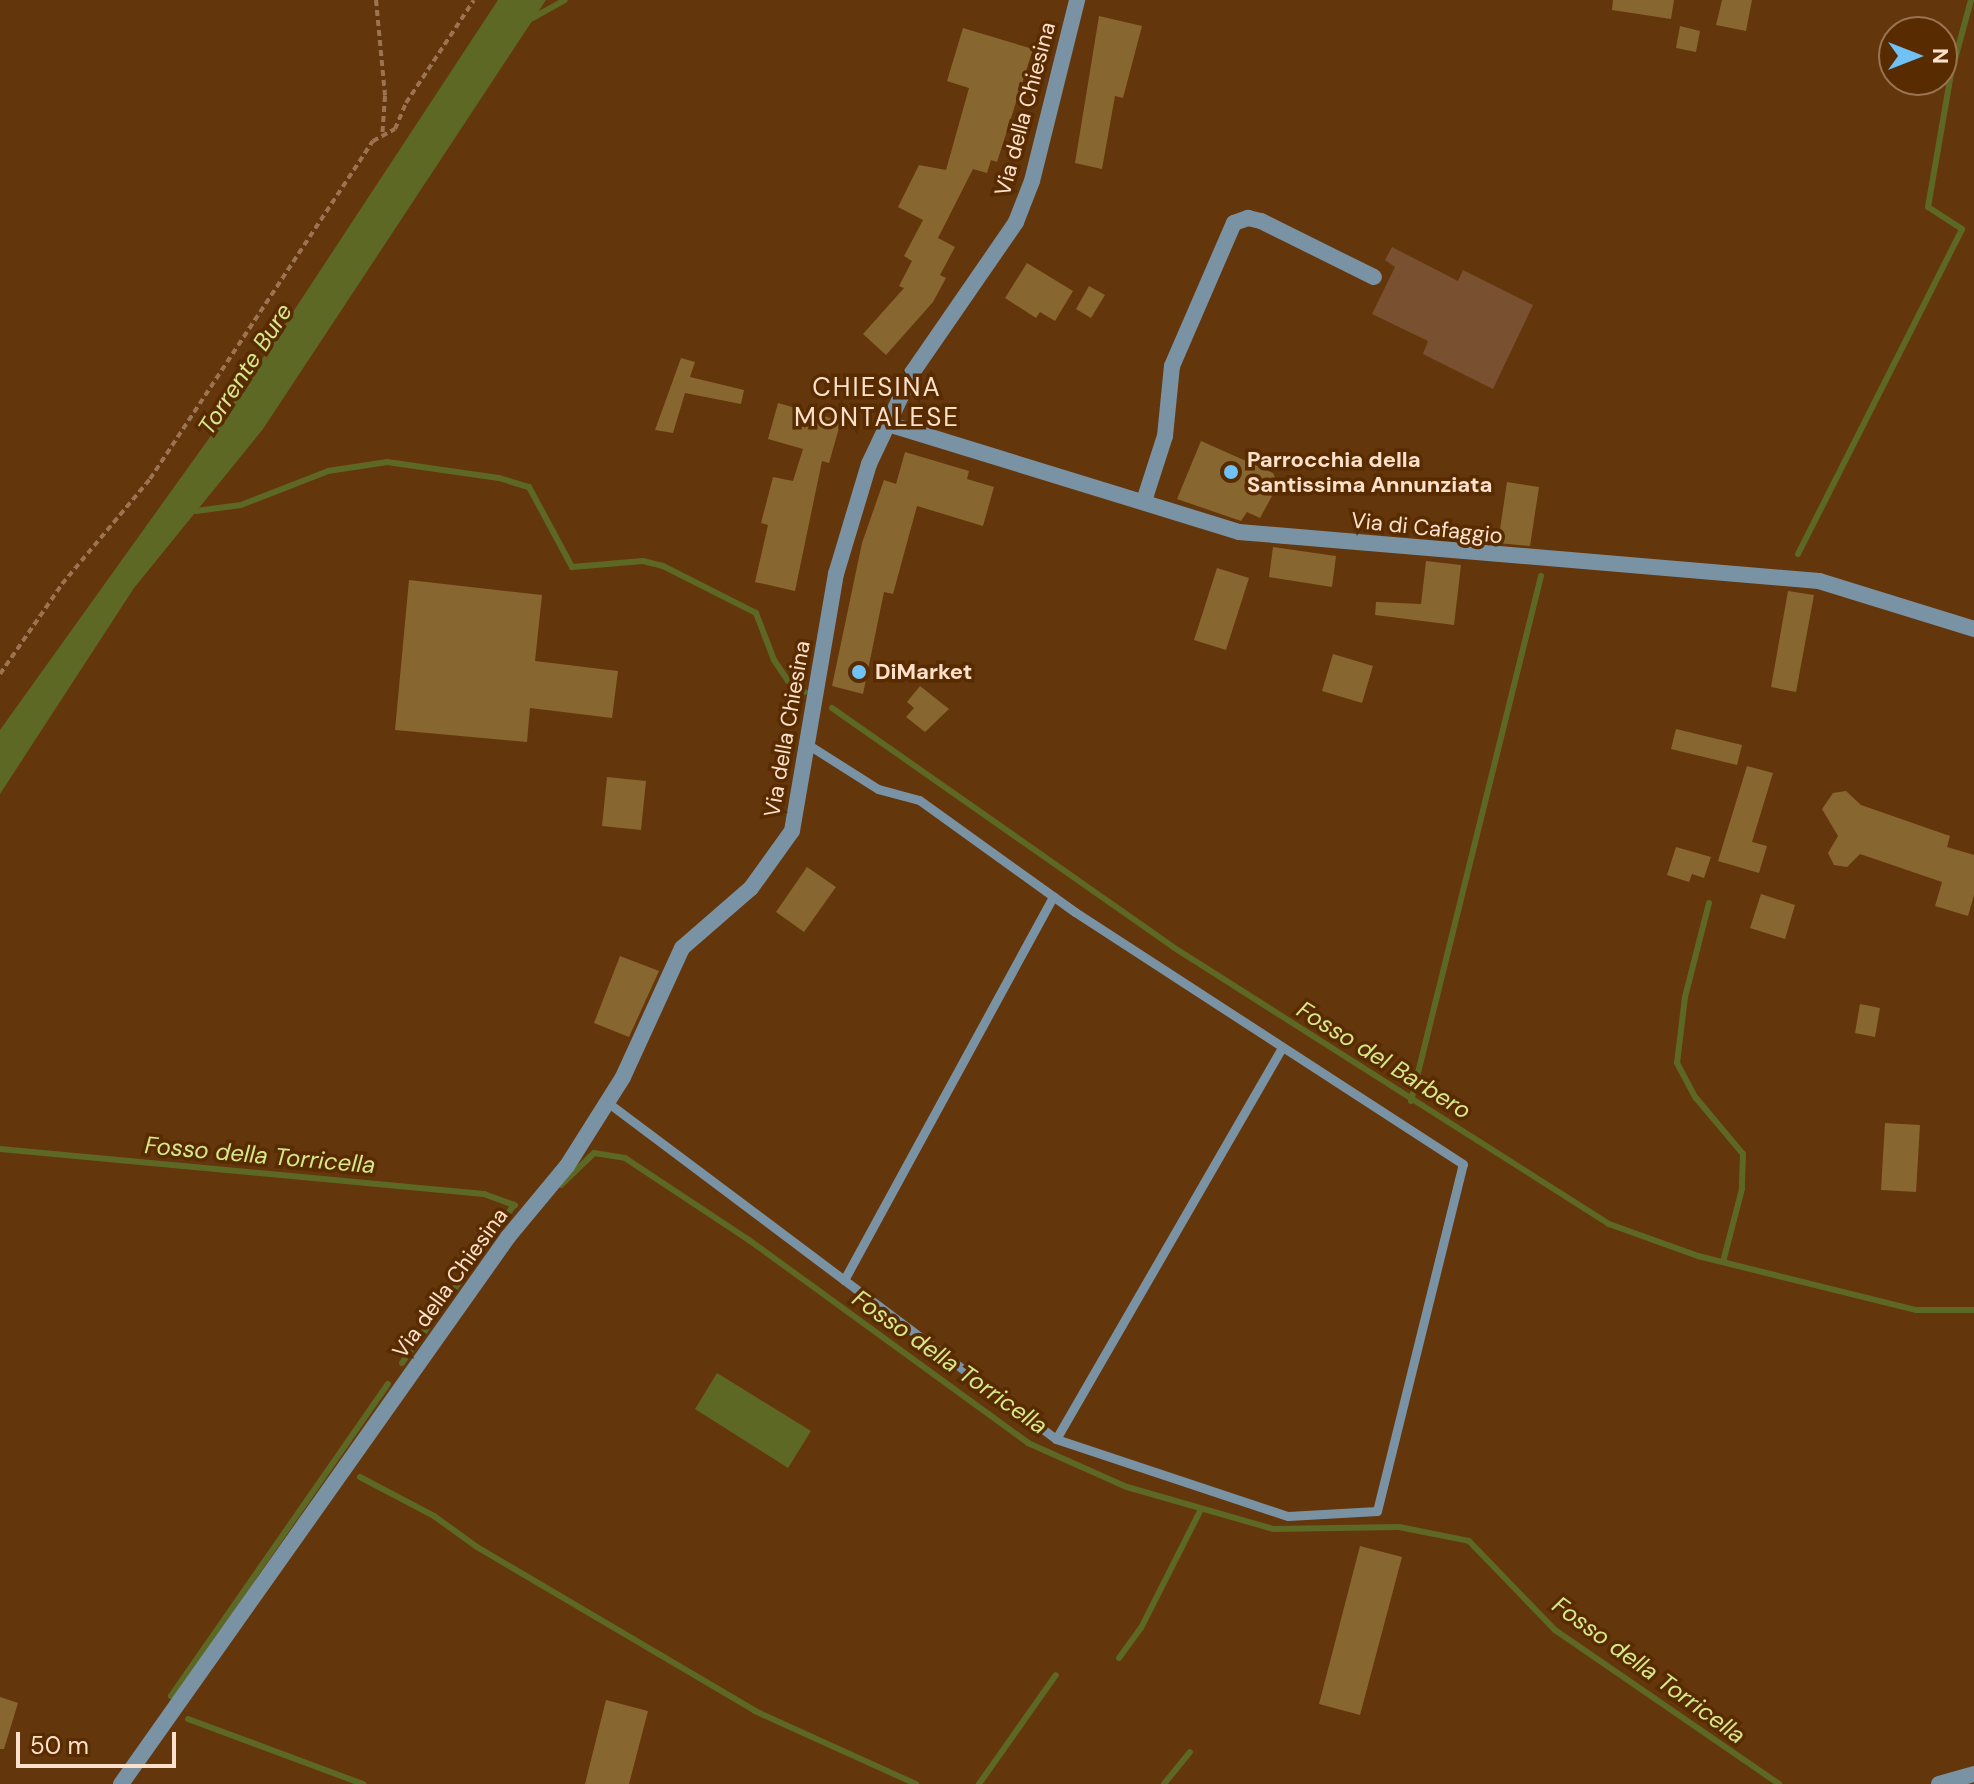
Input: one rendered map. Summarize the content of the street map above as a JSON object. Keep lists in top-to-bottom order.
{
  "streets": {
    "street": ["Via della Chiesina", "Via di Cafaggio"]
  },
  "crossings": [
    ["Via della Chiesina", "Via di Cafaggio"]
  ],
  "districts": ["CHIESINA MONTALESE"],
  "water": ["Torrente Bure", "Fosso del Barbero", "Fosso della Torricella"],
  "places": ["Parrocchia della Santissima Annunziata", "DiMarket"],
  "scale_bar": "50 m",
  "north": "right"
}
